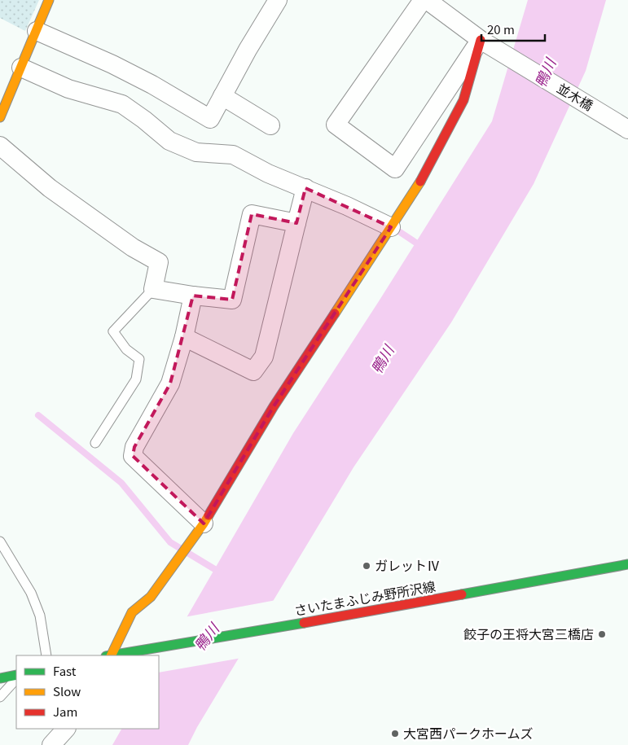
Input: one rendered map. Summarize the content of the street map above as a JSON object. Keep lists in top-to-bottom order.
{
  "streets": {
    "street": ["並木橋", "さいたまふじみ野所沢線"]
  },
  "water": ["鴨川"],
  "places": ["ガレットⅣ", "餃子の王将大宮三橋店", "大宮西パークホームズ"],
  "legend": ["Fast", "Slow", "Jam"],
  "scale_bar": "20 m"
}
